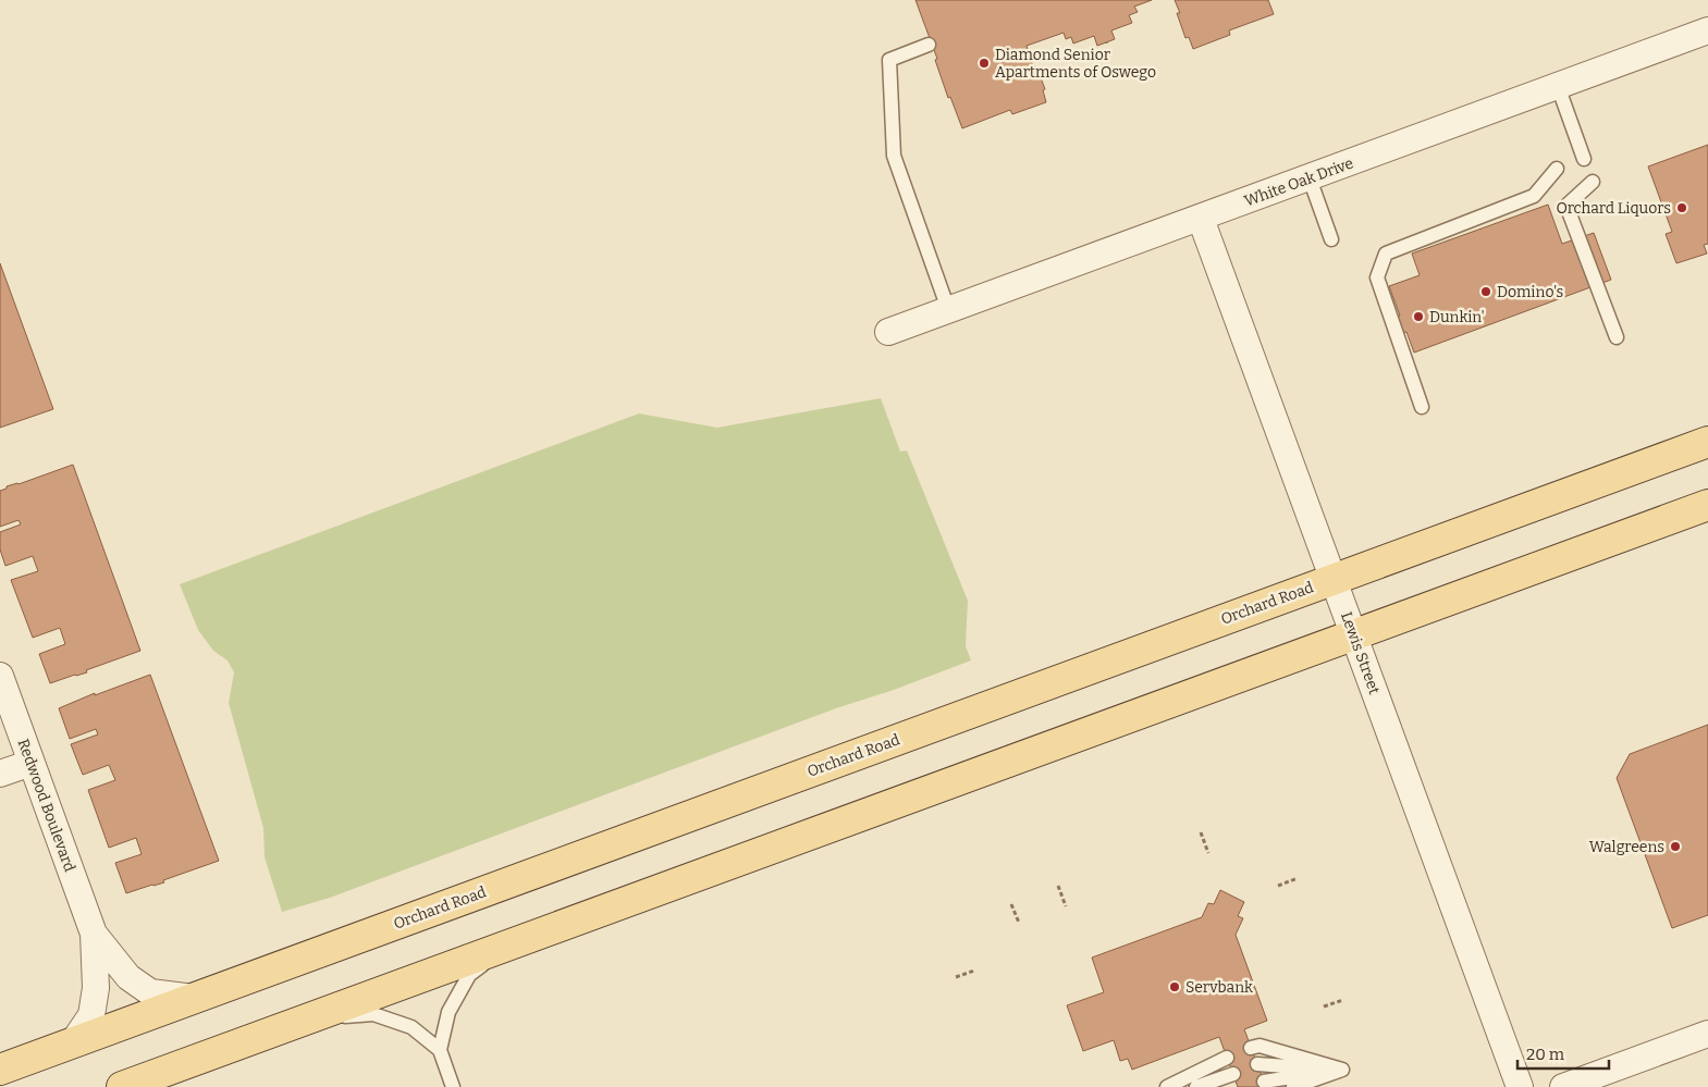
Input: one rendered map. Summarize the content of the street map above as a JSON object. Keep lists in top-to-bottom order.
{
  "streets": {
    "main road": ["Orchard Road"],
    "street": ["White Oak Drive", "Lewis Street", "Redwood Boulevard"]
  },
  "crossings": [
    ["White Oak Drive", "Lewis Street"],
    ["Orchard Road", "Lewis Street"],
    ["Orchard Road", "Redwood Boulevard"]
  ],
  "places": [
    "Diamond Senior Apartments of Oswego",
    "Orchard Liquors",
    "Domino's",
    "Dunkin'",
    "Walgreens",
    "Servbank"
  ],
  "scale_bar": "20 m"
}
